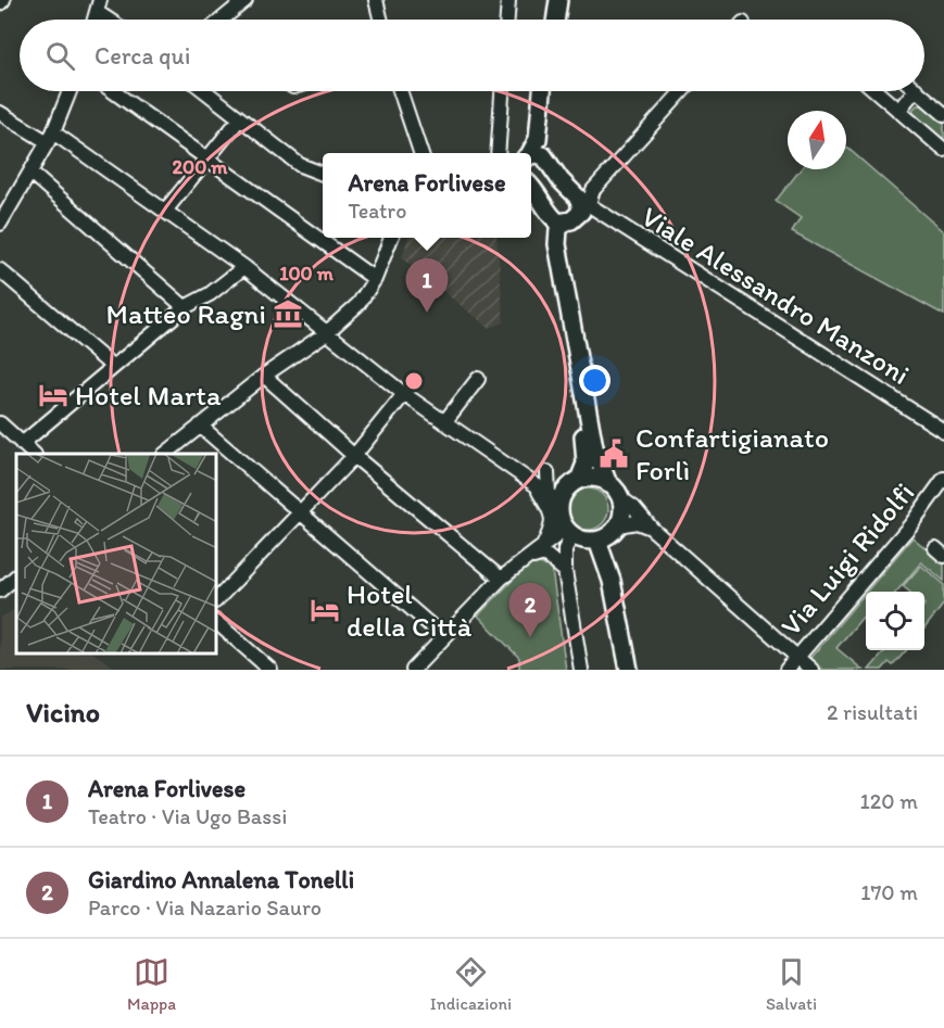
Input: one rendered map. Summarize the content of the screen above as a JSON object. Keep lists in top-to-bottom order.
{
  "streets": {
    "street": ["Viale Alessandro Manzoni", "Via Luigi Ridolfi"]
  },
  "places": {
    "museum": ["Matteo Ragni"],
    "hotel": ["Hotel Marta", "Hotel della Città"],
    "public building": ["Confartigianato Forlì"]
  },
  "north": "top",
  "page": {
    "search": "Cerca qui",
    "popup": ["Arena Forlivese", "Teatro"],
    "pins": ["1", "2"],
    "heading": ["Vicino", "2 risultati"],
    "list": [
      {
        "mark": "1",
        "name": "Arena Forlivese",
        "note": "Teatro · Via Ugo Bassi",
        "value": "120 m"
      },
      {
        "mark": "2",
        "name": "Giardino Annalena Tonelli",
        "note": "Parco · Via Nazario Sauro",
        "value": "170 m"
      }
    ],
    "nav": ["Mappa", "Indicazioni", "Salvati"]
  },
  "rings": ["200 m", "100 m"]
}
